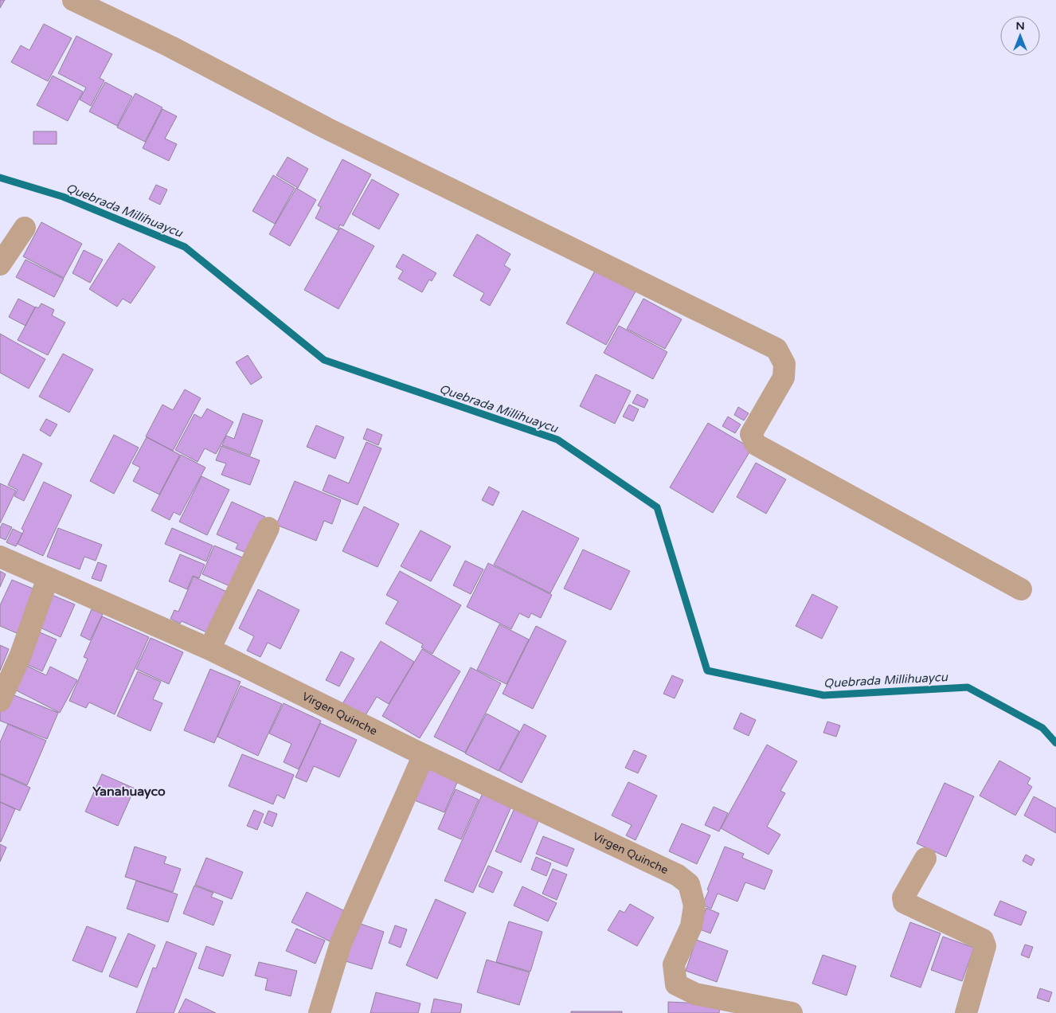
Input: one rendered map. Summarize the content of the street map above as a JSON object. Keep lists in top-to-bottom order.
{
  "streets": {
    "street": ["Virgen Quinche"]
  },
  "districts": ["Yanahuayco"],
  "water": ["Quebrada Millihuaycu"],
  "north": "top"
}
